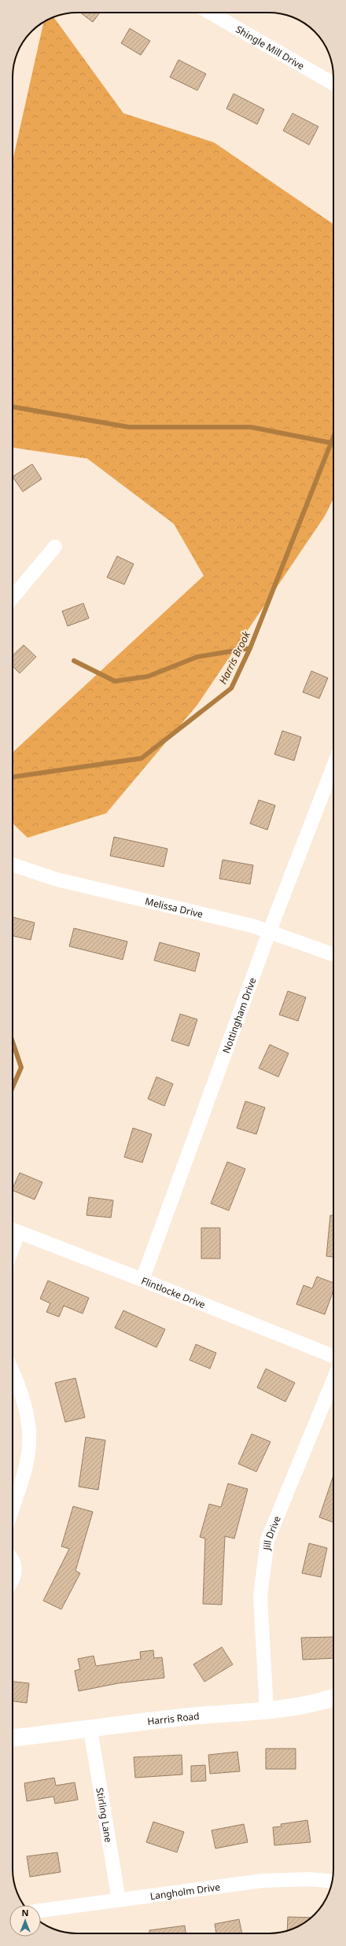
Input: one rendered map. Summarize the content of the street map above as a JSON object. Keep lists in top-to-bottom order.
{
  "streets": {
    "street": [
      "Shingle Mill Drive",
      "Melissa Drive",
      "Nottingham Drive",
      "Flintlocke Drive",
      "Jill Drive",
      "Harris Road",
      "Stirling Lane",
      "Langholm Drive"
    ]
  },
  "crossings": [
    ["Melissa Drive", "Nottingham Drive"],
    ["Nottingham Drive", "Flintlocke Drive"],
    ["Jill Drive", "Harris Road"],
    ["Harris Road", "Stirling Lane"],
    ["Stirling Lane", "Langholm Drive"]
  ],
  "water": ["Harris Brook"],
  "north": "top"
}
